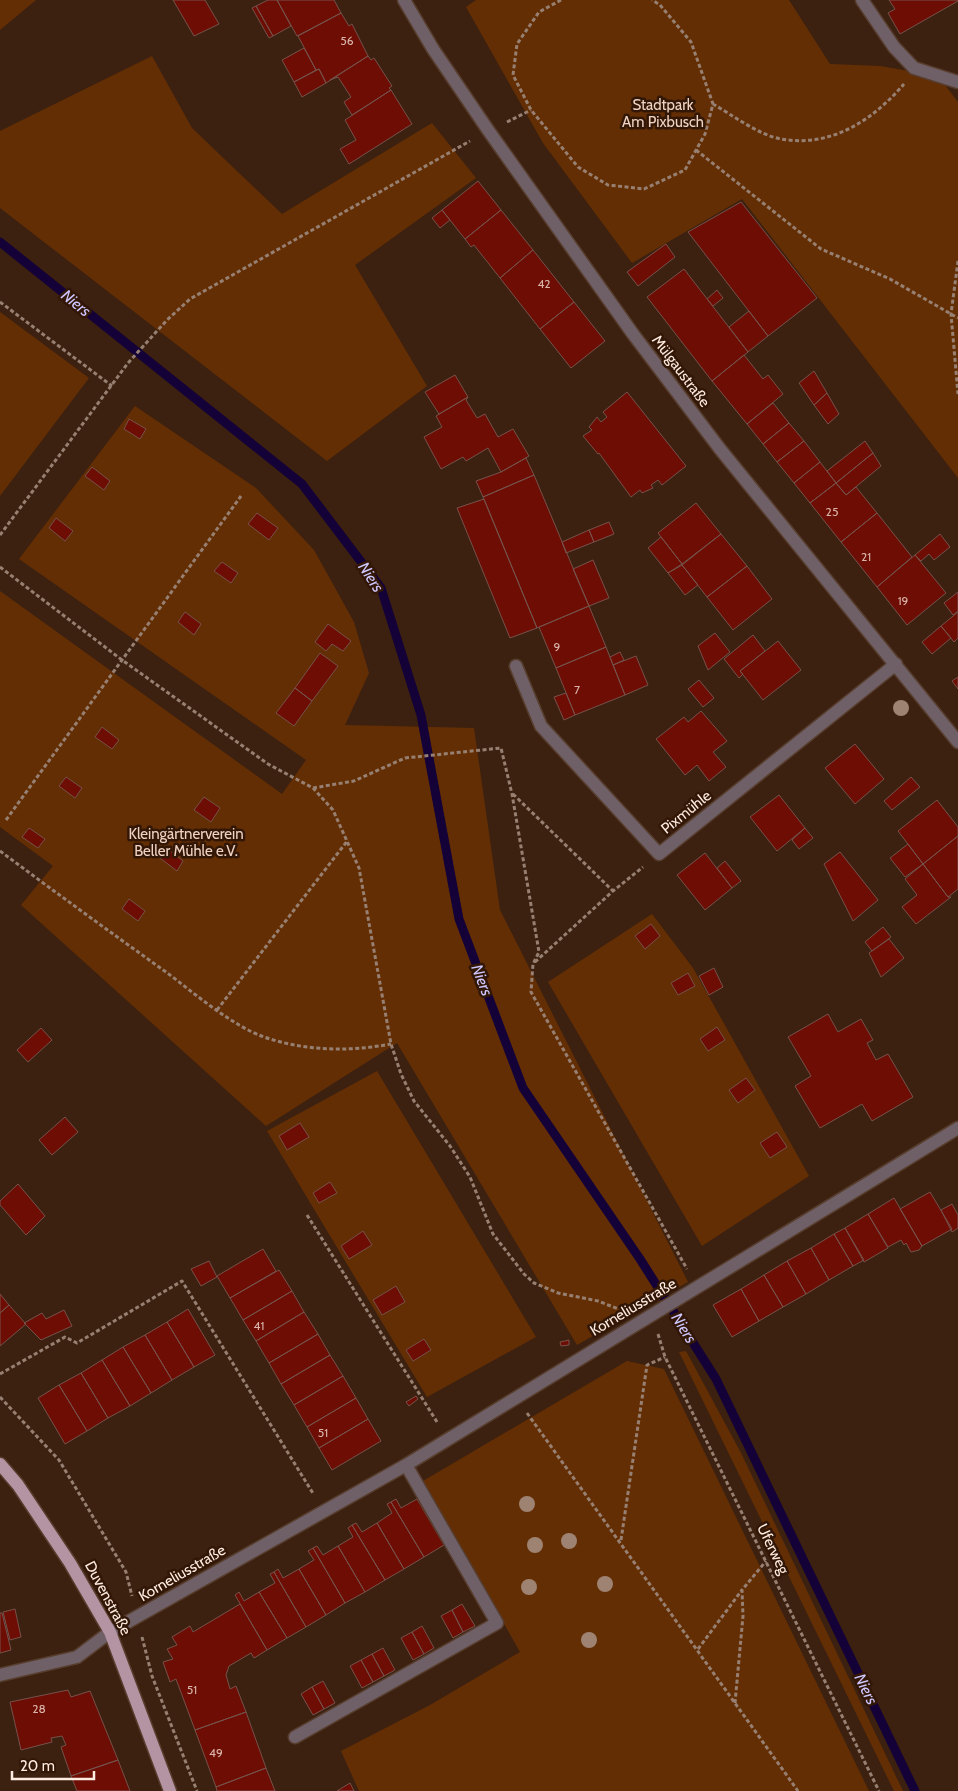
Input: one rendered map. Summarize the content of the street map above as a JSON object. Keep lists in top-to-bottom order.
{
  "streets": {
    "main road": ["Duvenstraße"],
    "street": ["Mülgaustraße", "Pixmühle", "Korneliusstraße"],
    "path": ["Uferweg"]
  },
  "crossings": [
    ["Mülgaustraße", "Pixmühle"],
    ["Korneliusstraße", "Uferweg"],
    ["Korneliusstraße", "Duvenstraße"]
  ],
  "water": ["Niers"],
  "parks": ["Stadtpark Am Pixbusch", "Kleingärtnerverein Beller Mühle e.V."],
  "house_numbers": [
    "56",
    "42",
    "25",
    "21",
    "19",
    "9",
    "7",
    "41",
    "51",
    "51",
    "28",
    "49"
  ],
  "scale_bar": "20 m"
}
